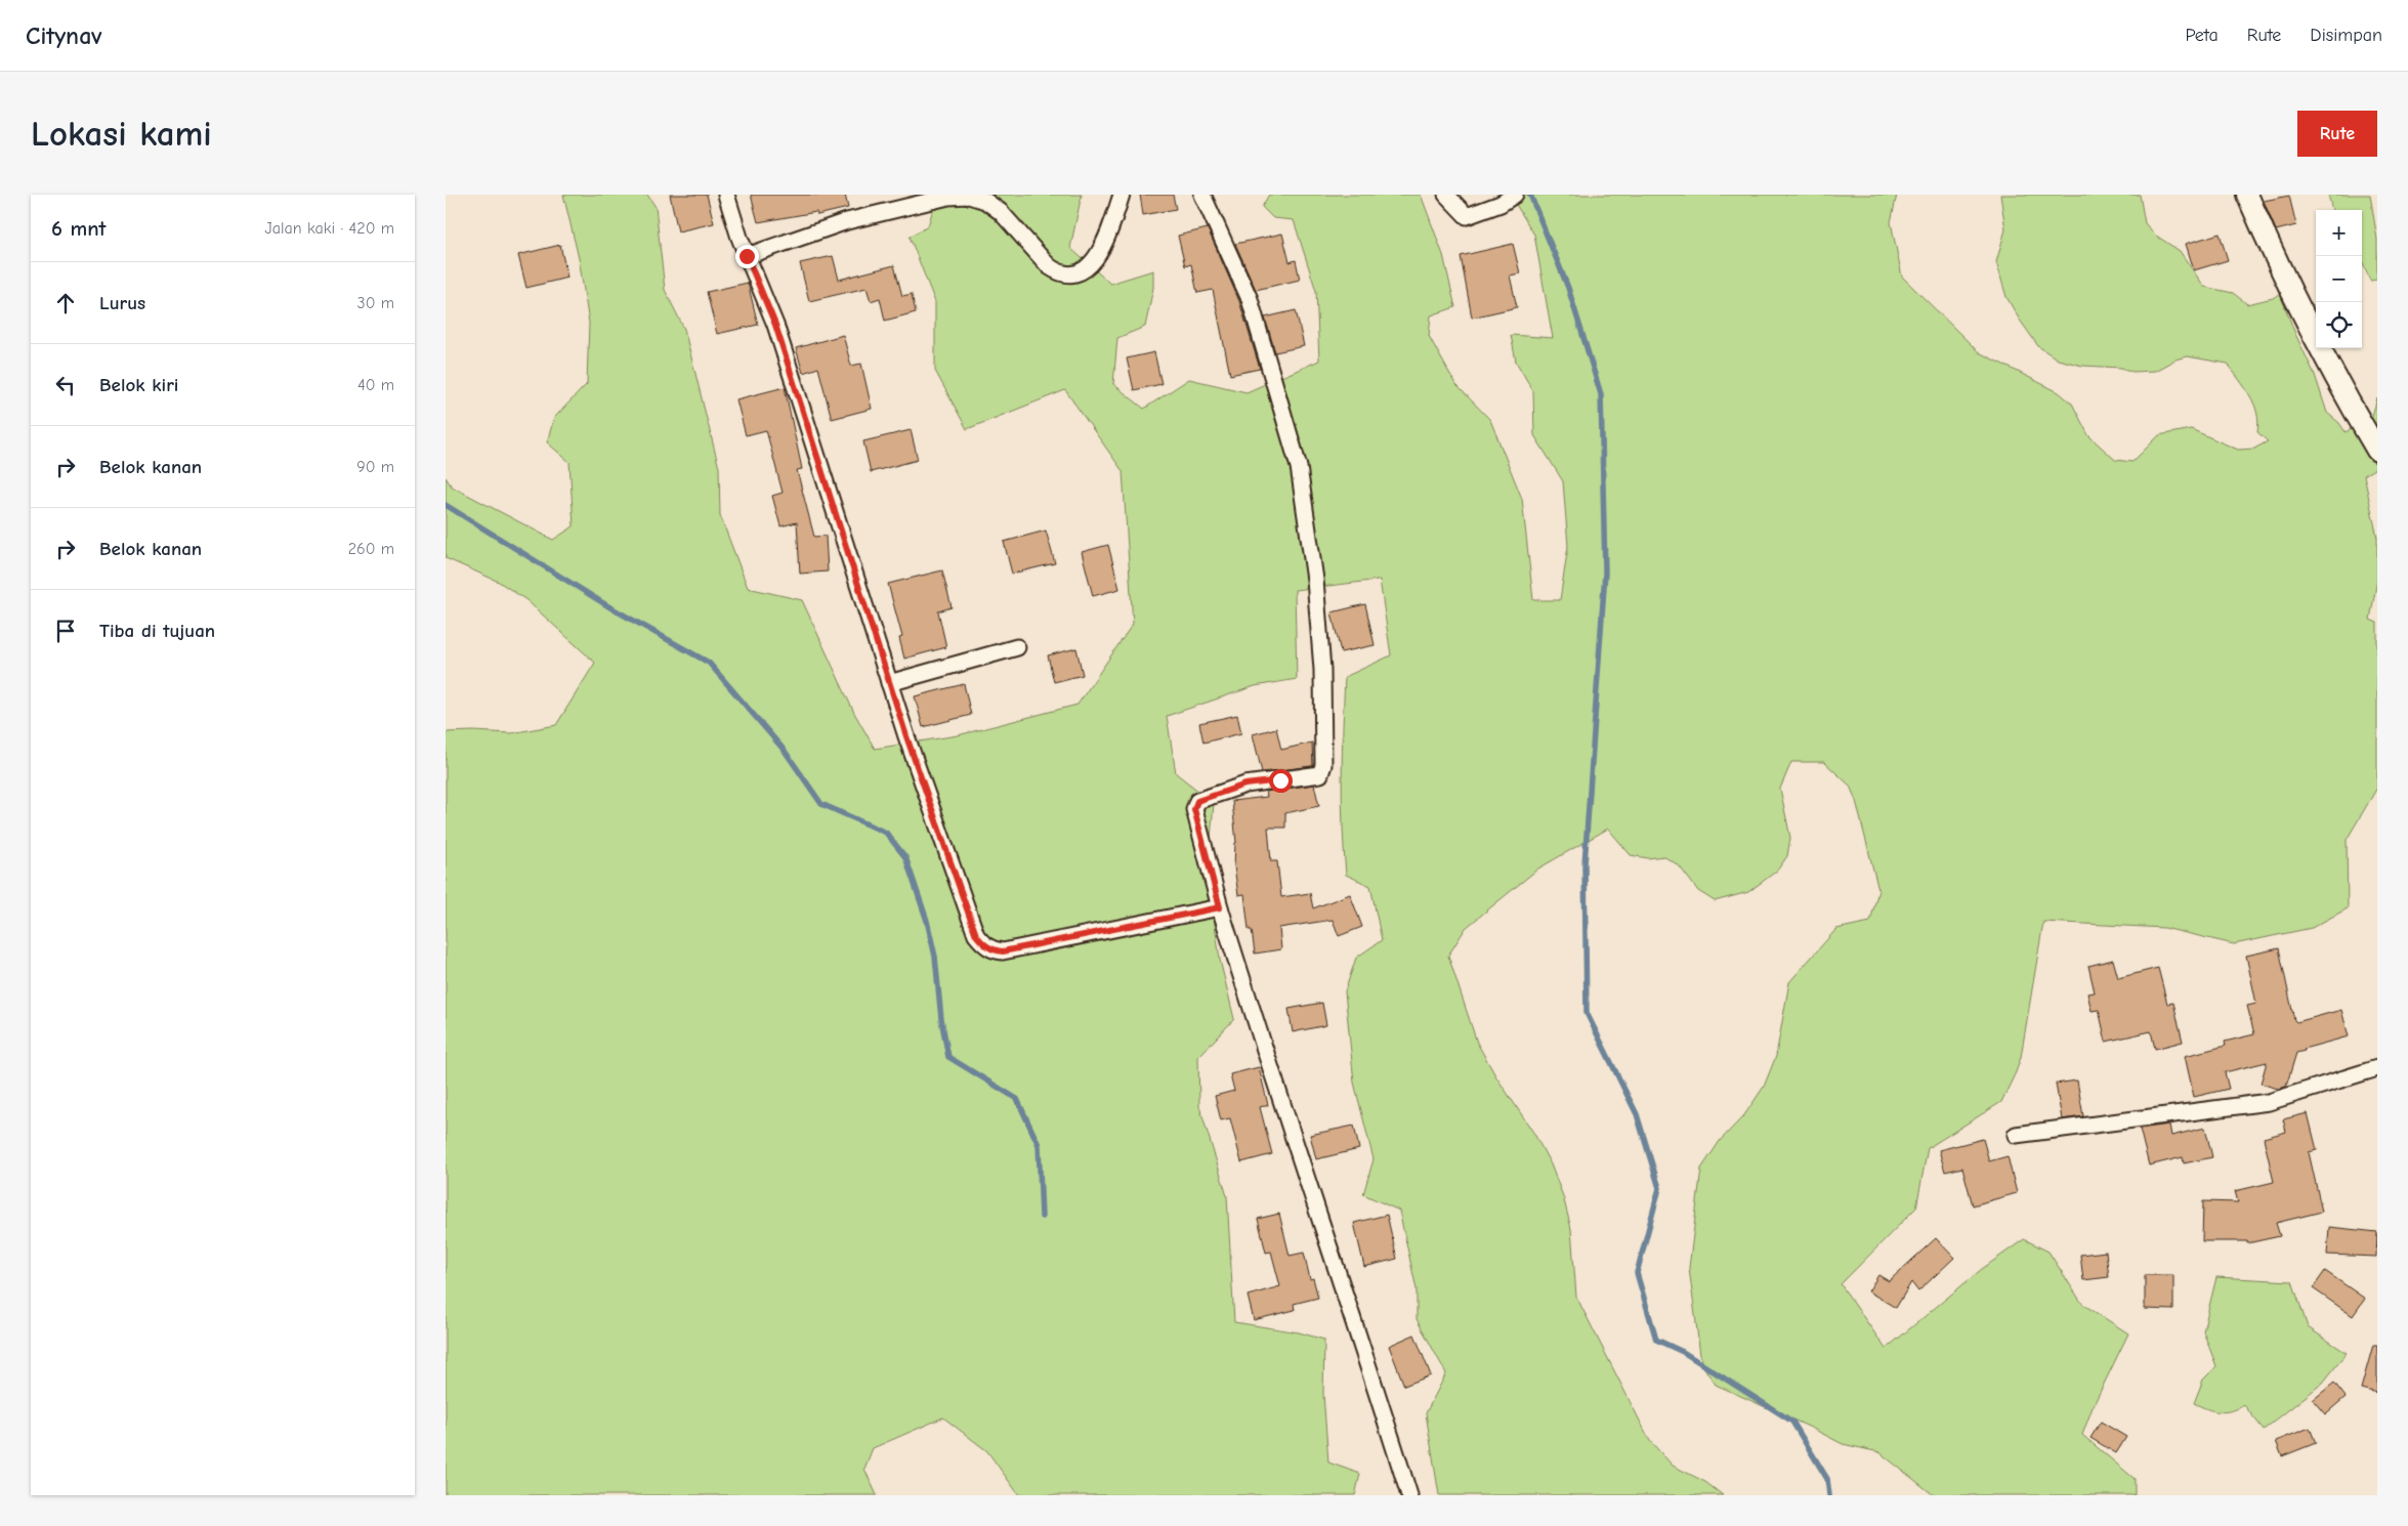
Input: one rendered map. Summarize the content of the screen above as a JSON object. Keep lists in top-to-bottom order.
{
  "page": {
    "header": "Citynav",
    "nav": ["Peta", "Rute", "Disimpan"],
    "buttons": "Rute",
    "title": "Lokasi kami",
    "heading": ["6 mnt", "Jalan kaki · 420 m"],
    "map_buttons": ["+", "−"],
    "list": [
      ["Lurus", "30 m"],
      ["Belok kiri", "40 m"],
      ["Belok kanan", "90 m"],
      ["Belok kanan", "260 m"],
      "Tiba di tujuan"
    ]
  }
}
